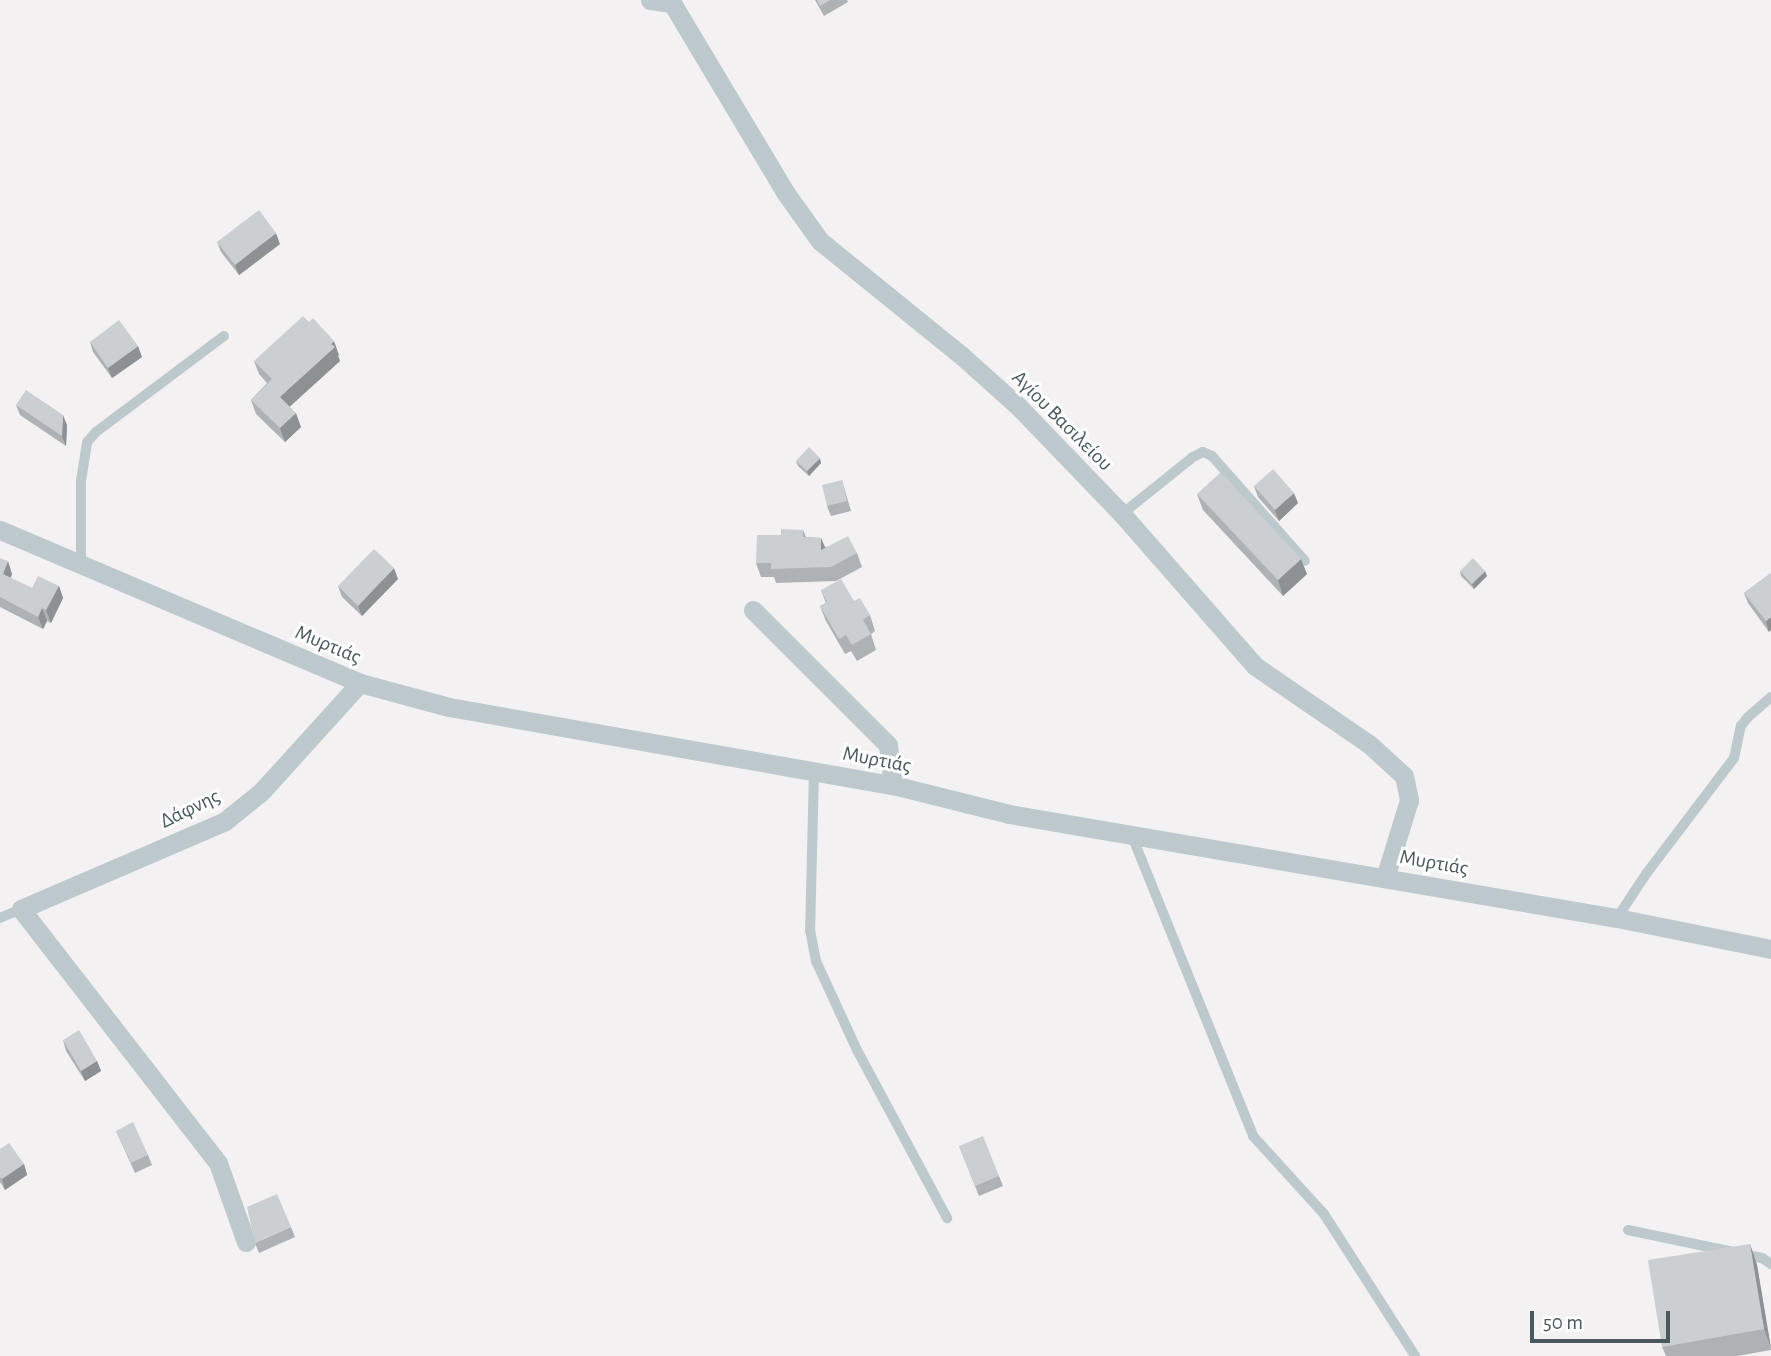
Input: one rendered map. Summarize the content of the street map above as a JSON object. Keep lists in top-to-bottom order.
{
  "streets": {
    "street": ["Αγίου Βασιλείου", "Μυρτιάς", "Δάφνης"]
  },
  "crossings": [
    ["Αγίου Βασιλείου", "Μυρτιάς"],
    ["Μυρτιάς", "Δάφνης"]
  ],
  "scale_bar": "50 m"
}
